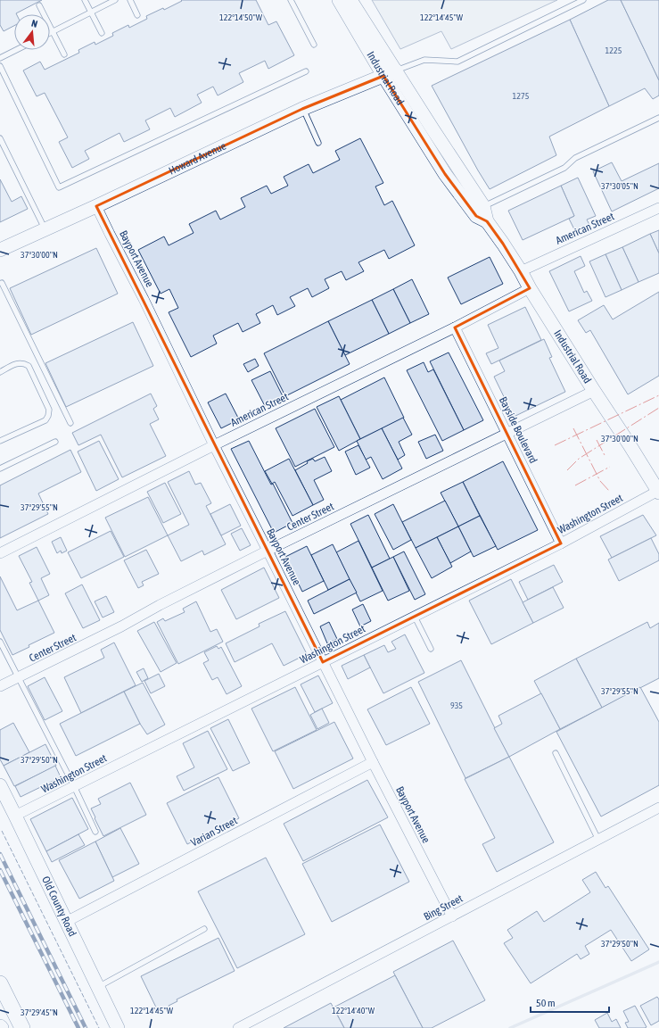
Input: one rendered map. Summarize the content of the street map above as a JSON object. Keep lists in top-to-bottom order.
{
  "streets": {
    "main road": ["Industrial Road", "Howard Avenue", "Old County Road"],
    "street": [
      "American Street",
      "Bayport Avenue",
      "Bayside Boulevard",
      "Washington Street",
      "Center Street",
      "Varian Street",
      "Bing Street"
    ]
  },
  "crossings": [
    ["Industrial Road", "Howard Avenue"],
    ["Industrial Road", "American Street"],
    ["Industrial Road", "Washington Street"],
    ["Industrial Road", "Center Street"],
    ["Howard Avenue", "Bayport Avenue"],
    ["American Street", "Bayport Avenue"],
    ["American Street", "Bayside Boulevard"],
    ["Bayport Avenue", "Washington Street"],
    ["Bayport Avenue", "Center Street"],
    ["Bayport Avenue", "Varian Street"],
    ["Bayport Avenue", "Bing Street"],
    ["Bayside Boulevard", "Washington Street"],
    ["Bayside Boulevard", "Center Street"],
    ["Washington Street", "Old County Road"],
    ["Varian Street", "Old County Road"]
  ],
  "house_numbers": ["1225", "1275", "935"],
  "scale_bar": "50 m",
  "north": "top",
  "coordinates": [
    "122°14'50\"W",
    "122°14'45\"W",
    "37°30'05\"N",
    "37°30'00\"N",
    "37°29'55\"N",
    "37°29'50\"N",
    "122°14'40\"W",
    "37°29'45\"N"
  ]
}
